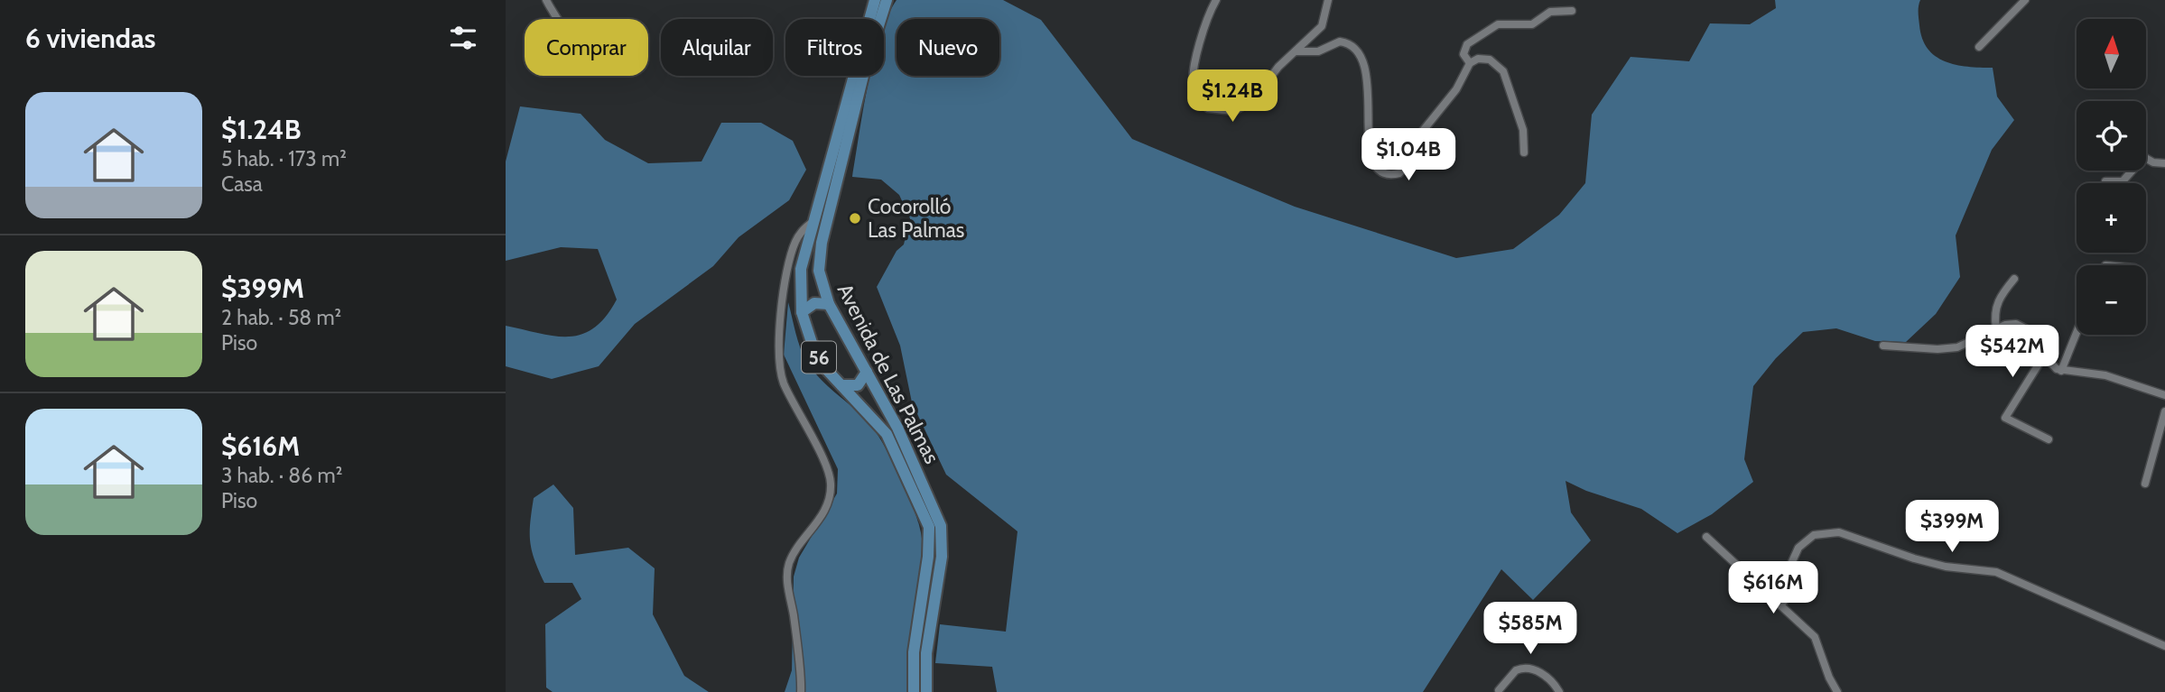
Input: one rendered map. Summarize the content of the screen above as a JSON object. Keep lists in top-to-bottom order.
{
  "streets": {
    "main road": ["56", "Avenida de Las Palmas"]
  },
  "places": ["Cocorolló Las Palmas"],
  "north": "top",
  "page": {
    "heading": "6 viviendas",
    "map_buttons": ["+", "−"],
    "chip": [
      "Comprar",
      "Alquilar",
      "Filtros",
      "Nuevo"
    ],
    "price": [
      "$1.24B",
      "$1.04B",
      "$542M",
      "$399M",
      "$616M",
      "$585M"
    ],
    "list": [
      {
        "name": "$1.24B",
        "note": "5 hab. · 173 m² · Casa"
      },
      {
        "name": "$399M",
        "note": "2 hab. · 58 m² · Piso"
      },
      {
        "name": "$616M",
        "note": "3 hab. · 86 m² · Piso"
      }
    ]
  }
}
